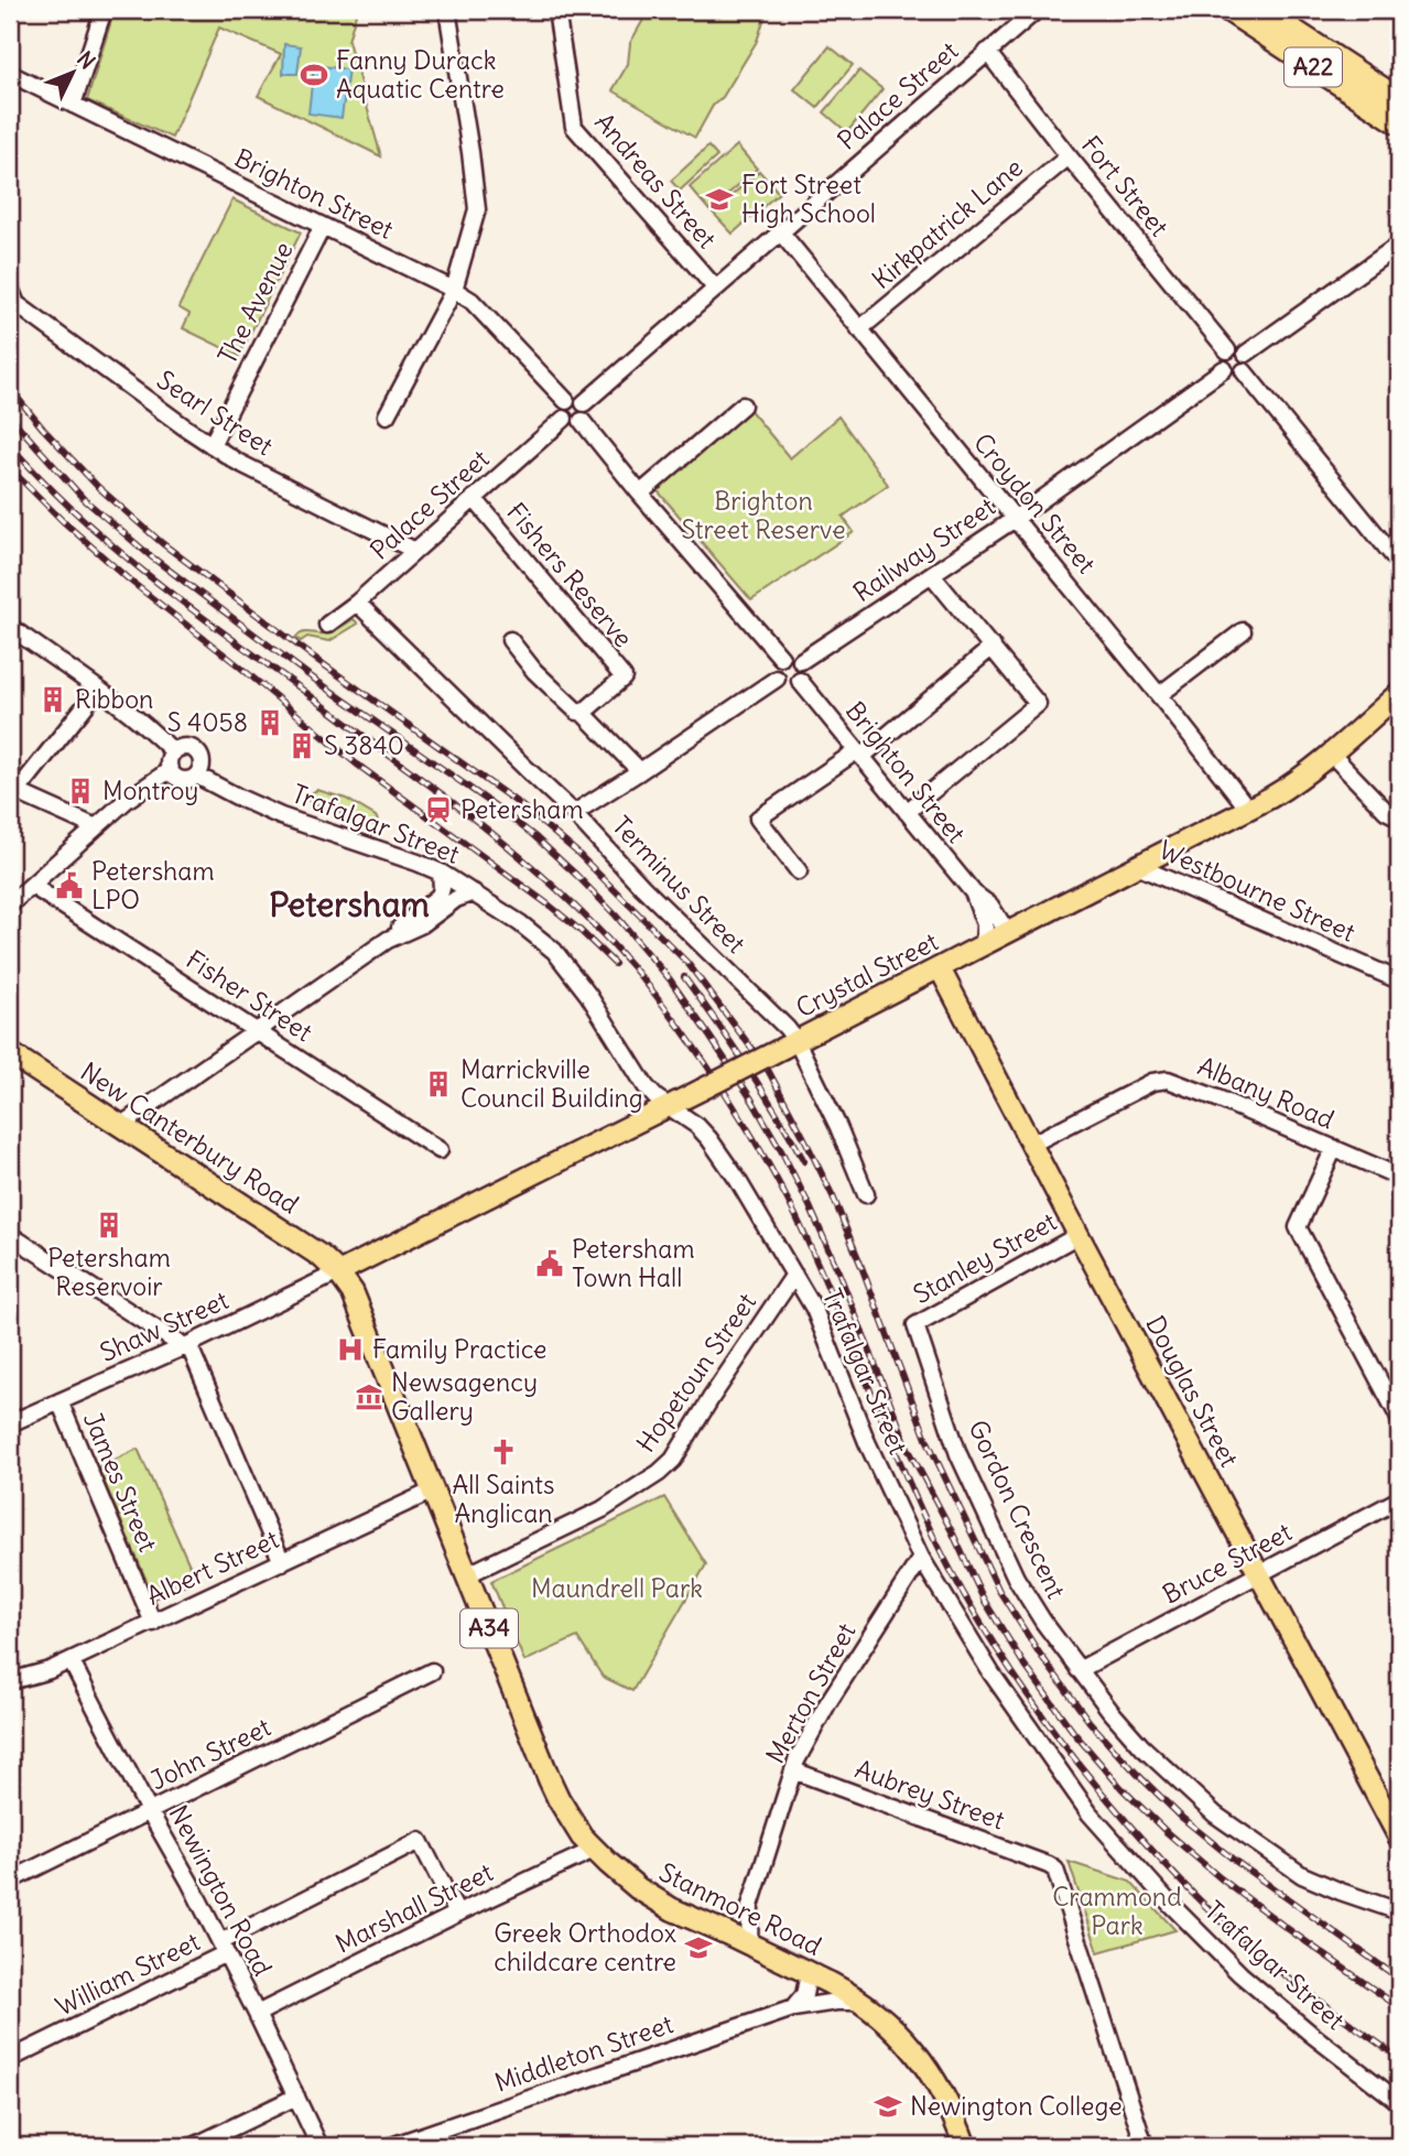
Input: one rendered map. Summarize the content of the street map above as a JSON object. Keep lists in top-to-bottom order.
{
  "streets": {
    "highway": [
      "A22",
      "New Canterbury Road",
      "A34",
      "Stanmore Road"
    ],
    "main road": ["Crystal Street", "Douglas Street"],
    "street": [
      "Palace Street",
      "Andreas Street",
      "Fort Street",
      "Brighton Street",
      "Kirkpatrick Lane",
      "The Avenue",
      "Searl Street",
      "Croydon Street",
      "Railway Street",
      "Fishers Reserve",
      "Trafalgar Street",
      "Terminus Street",
      "Westbourne Street",
      "Fisher Street",
      "Albany Road",
      "Stanley Street",
      "Shaw Street",
      "Hopetoun Street",
      "James Street",
      "Gordon Crescent",
      "Bruce Street",
      "Albert Street",
      "Merton Street",
      "John Street",
      "Aubrey Street",
      "Newington Road",
      "Marshall Street",
      "William Street",
      "Middleton Street"
    ]
  },
  "crossings": [
    ["Palace Street", "Andreas Street"],
    ["Palace Street", "Fort Street"],
    ["Palace Street", "Brighton Street"],
    ["Palace Street", "Searl Street"],
    ["Palace Street", "Croydon Street"],
    ["Palace Street", "Fishers Reserve"],
    ["Palace Street", "Terminus Street"],
    ["Fort Street", "Kirkpatrick Lane"],
    ["Fort Street", "Railway Street"],
    ["Brighton Street", "The Avenue"],
    ["Brighton Street", "Railway Street"],
    ["Brighton Street", "Crystal Street"],
    ["Kirkpatrick Lane", "Croydon Street"],
    ["The Avenue", "Searl Street"],
    ["Croydon Street", "Railway Street"],
    ["Croydon Street", "Crystal Street"],
    ["Trafalgar Street", "Crystal Street"],
    ["Trafalgar Street", "Hopetoun Street"],
    ["Trafalgar Street", "Merton Street"],
    ["Terminus Street", "Crystal Street"],
    ["Westbourne Street", "Crystal Street"],
    ["Crystal Street", "New Canterbury Road"],
    ["Crystal Street", "Shaw Street"],
    ["Crystal Street", "Douglas Street"],
    ["Crystal Street", "Stanmore Road"],
    ["Albany Road", "Douglas Street"],
    ["New Canterbury Road", "Shaw Street"],
    ["New Canterbury Road", "Stanmore Road"],
    ["Stanley Street", "Douglas Street"],
    ["Stanley Street", "Gordon Crescent"],
    ["Shaw Street", "James Street"],
    ["Shaw Street", "Stanmore Road"],
    ["Hopetoun Street", "Stanmore Road"],
    ["Douglas Street", "Bruce Street"],
    ["James Street", "Albert Street"],
    ["Gordon Crescent", "Bruce Street"],
    ["Albert Street", "Newington Road"],
    ["Albert Street", "Stanmore Road"],
    ["Merton Street", "Aubrey Street"],
    ["Merton Street", "Stanmore Road"],
    ["John Street", "Newington Road"],
    ["Newington Road", "Marshall Street"],
    ["Newington Road", "William Street"],
    ["Marshall Street", "Stanmore Road"],
    ["Marshall Street", "William Street"],
    ["Stanmore Road", "Middleton Street"]
  ],
  "districts": ["Petersham"],
  "parks": ["Brighton Street Reserve", "Maundrell Park", "Crammond Park"],
  "places": {
    "sports": ["Fanny Durack Aquatic Centre"],
    "school or university": ["Fort Street High School", "Greek Orthodox childcare centre", "Newington College"],
    "building": [
      "Ribbon",
      "S 4058",
      "S 3840",
      "Montroy",
      "Marrickville Council Building",
      "Petersham Reservoir"
    ],
    "station": ["Petersham"],
    "public building": ["Petersham LPO", "Petersham Town Hall"],
    "hospital": ["Family Practice"],
    "museum": ["Newsagency Gallery"],
    "church": ["All Saints Anglican"]
  },
  "north": "top right"
}
